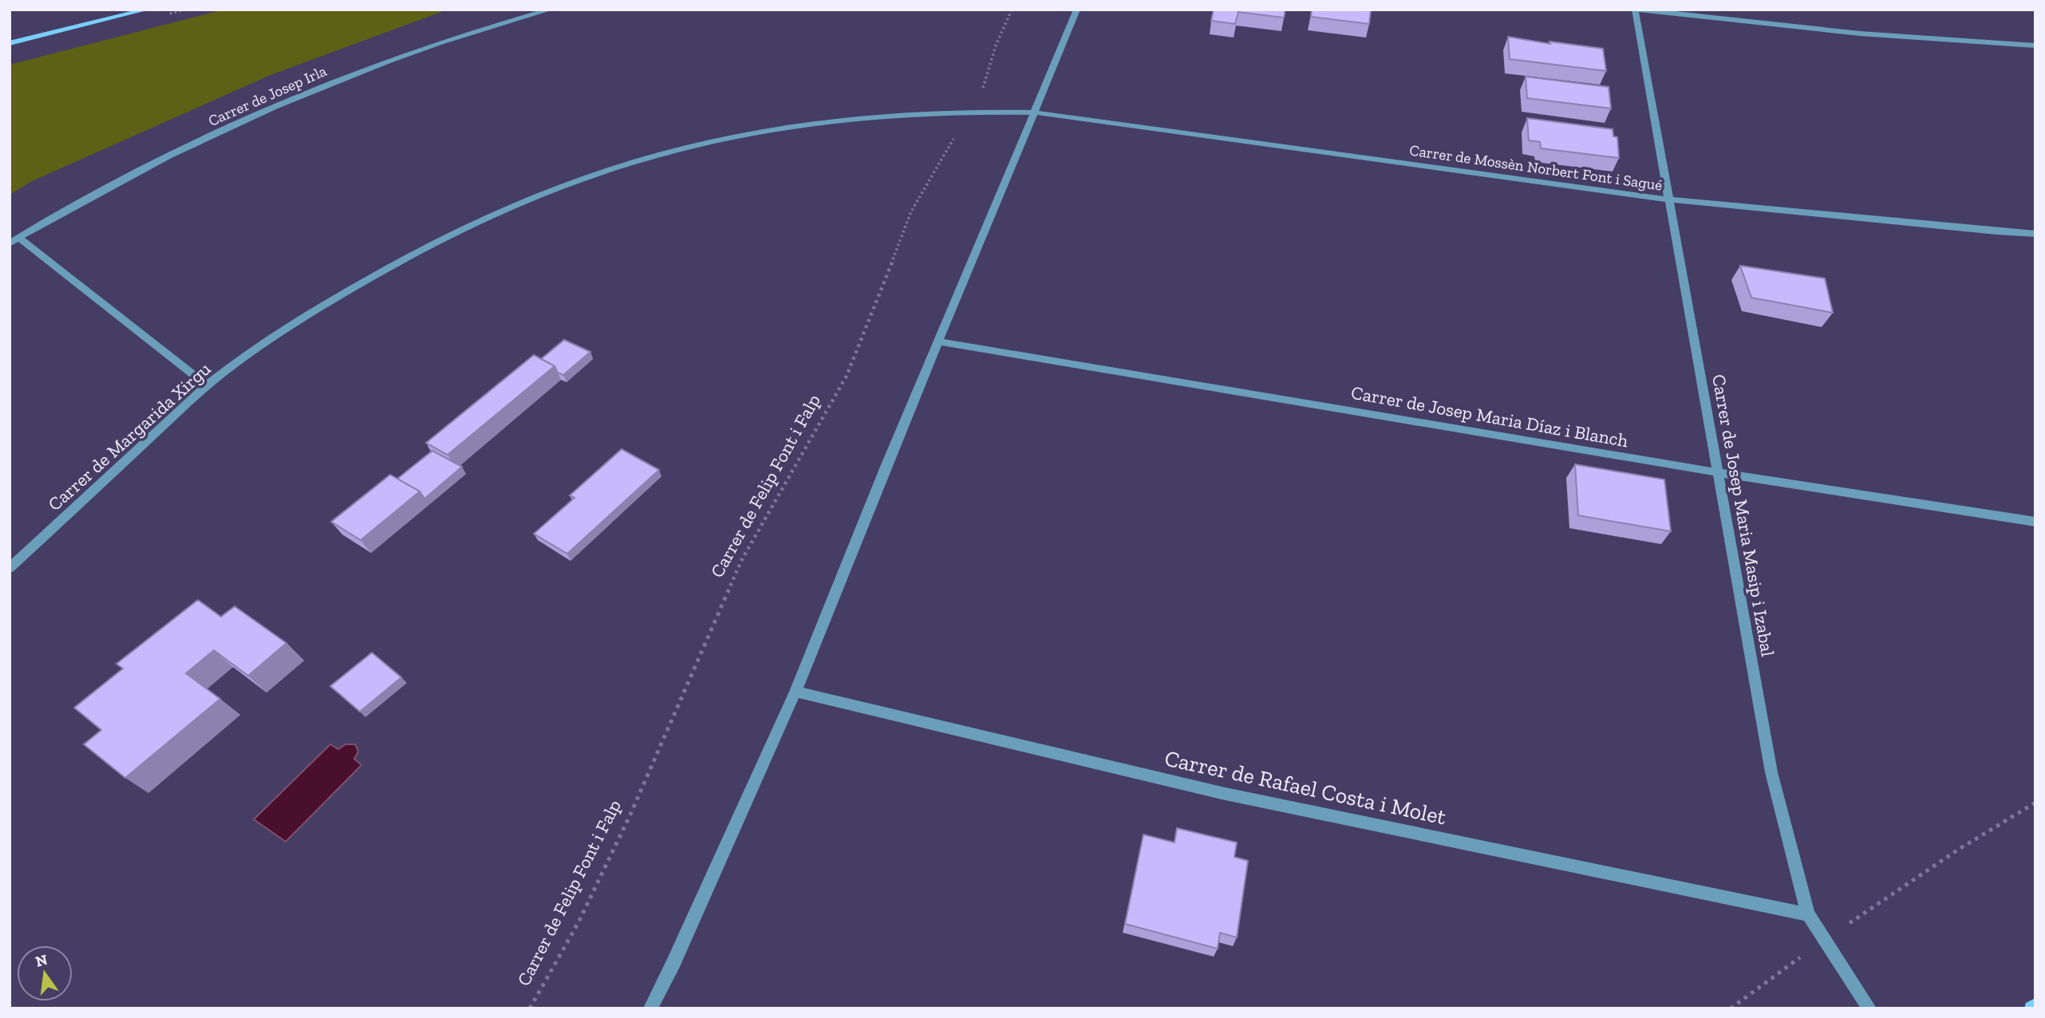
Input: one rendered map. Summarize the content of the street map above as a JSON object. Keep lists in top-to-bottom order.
{
  "streets": {
    "street": [
      "Carrer de Josep Irla",
      "Carrer de Mossèn Norbert Font i Sagué",
      "Carrer de Josep Maria Díaz i Blanch",
      "Carrer de Margarida Xirgu",
      "Carrer de Josep Maria Masip i Izabal",
      "Carrer de Rafael Costa i Molet"
    ],
    "path": ["Carrer de Felip Font i Falp"]
  },
  "crossings": [
    ["Carrer de Mossèn Norbert Font i Sagué", "Carrer de Margarida Xirgu"],
    ["Carrer de Mossèn Norbert Font i Sagué", "Carrer de Josep Maria Masip i Izabal"],
    ["Carrer de Josep Maria Díaz i Blanch", "Carrer de Josep Maria Masip i Izabal"],
    ["Carrer de Margarida Xirgu", "Carrer de Felip Font i Falp"],
    ["Carrer de Josep Maria Masip i Izabal", "Carrer de Rafael Costa i Molet"]
  ],
  "north": "top"
}
